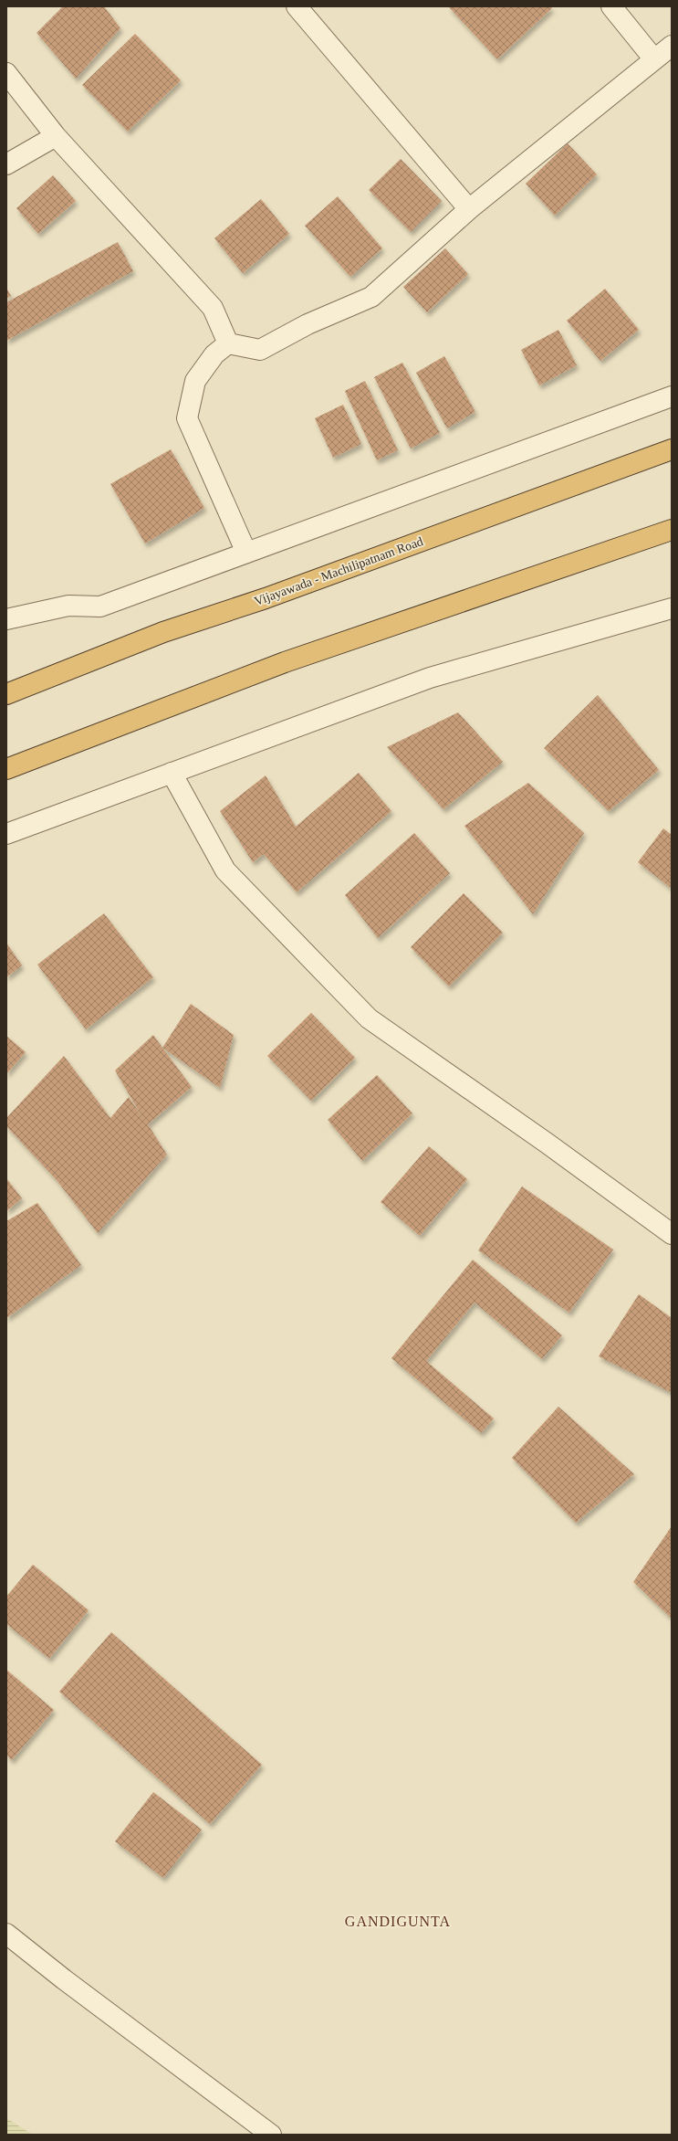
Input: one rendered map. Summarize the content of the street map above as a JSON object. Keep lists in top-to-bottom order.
{
  "streets": {
    "highway": ["Vijayawada - Machilipatnam Road"]
  },
  "districts": ["GANDIGUNTA"]
}
